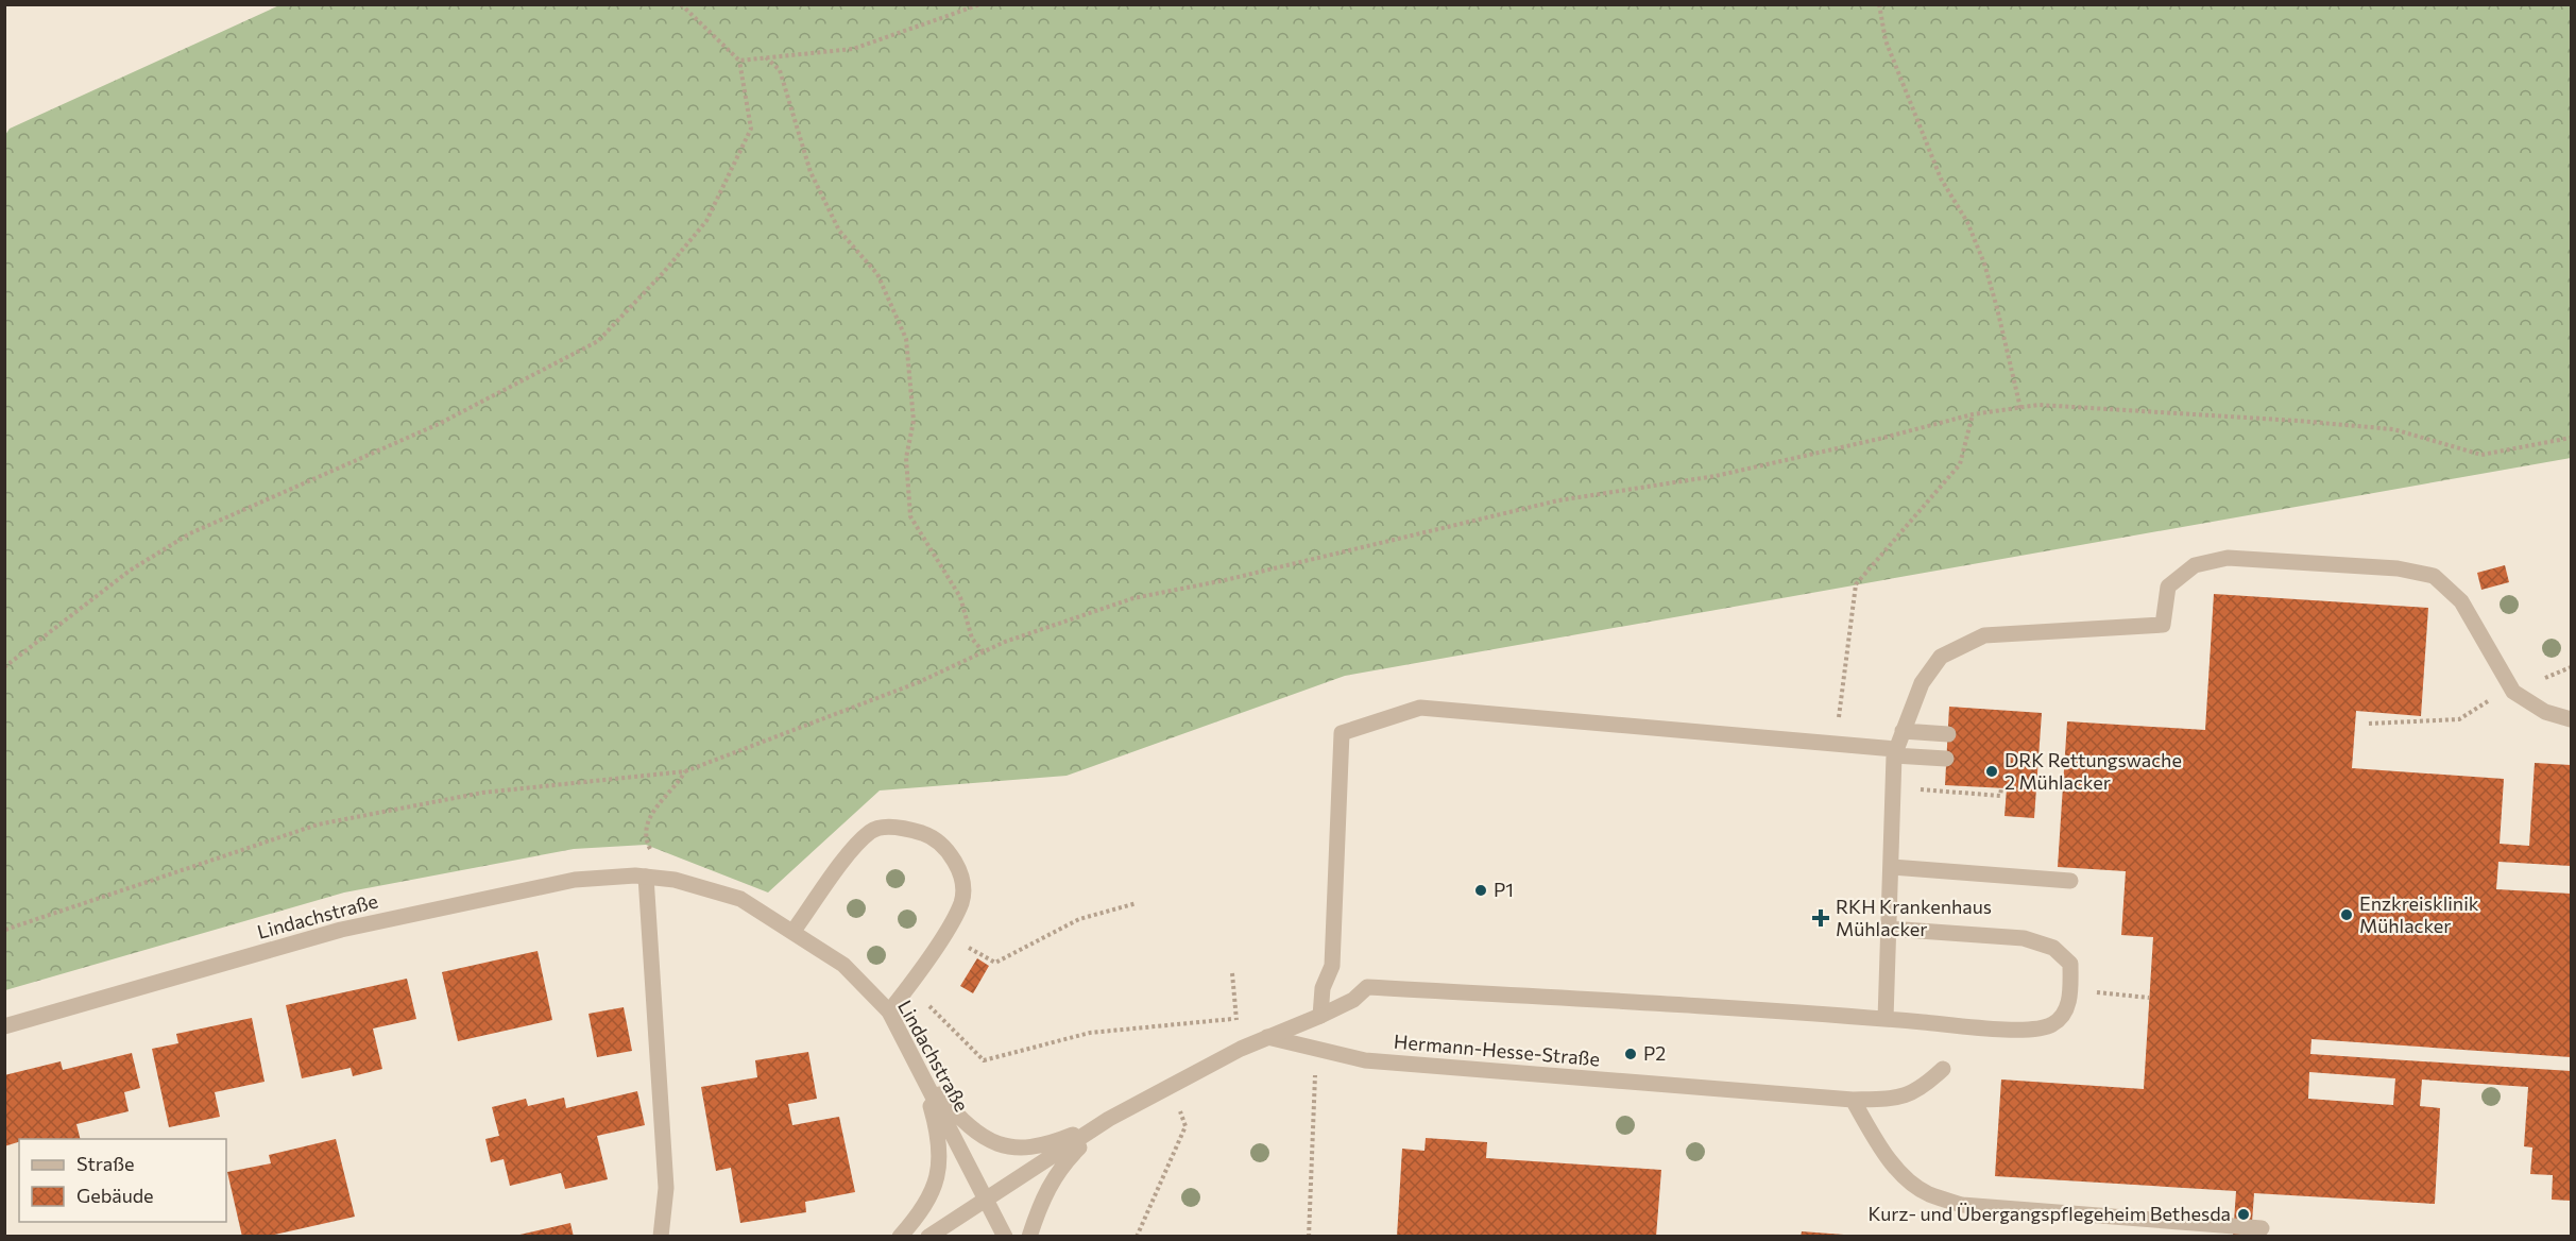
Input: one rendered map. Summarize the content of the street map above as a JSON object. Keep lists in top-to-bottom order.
{
  "streets": {
    "street": ["Lindachstraße", "Hermann-Hesse-Straße"]
  },
  "places": {
    "other": [
      "DRK Rettungswache 2 Mühlacker",
      "P1",
      "Enzkreisklinik Mühlacker",
      "P2",
      "Kurz- und Übergangspflegeheim Bethesda"
    ],
    "health": ["RKH Krankenhaus Mühlacker"]
  },
  "legend": ["Straße", "Gebäude"]
}
